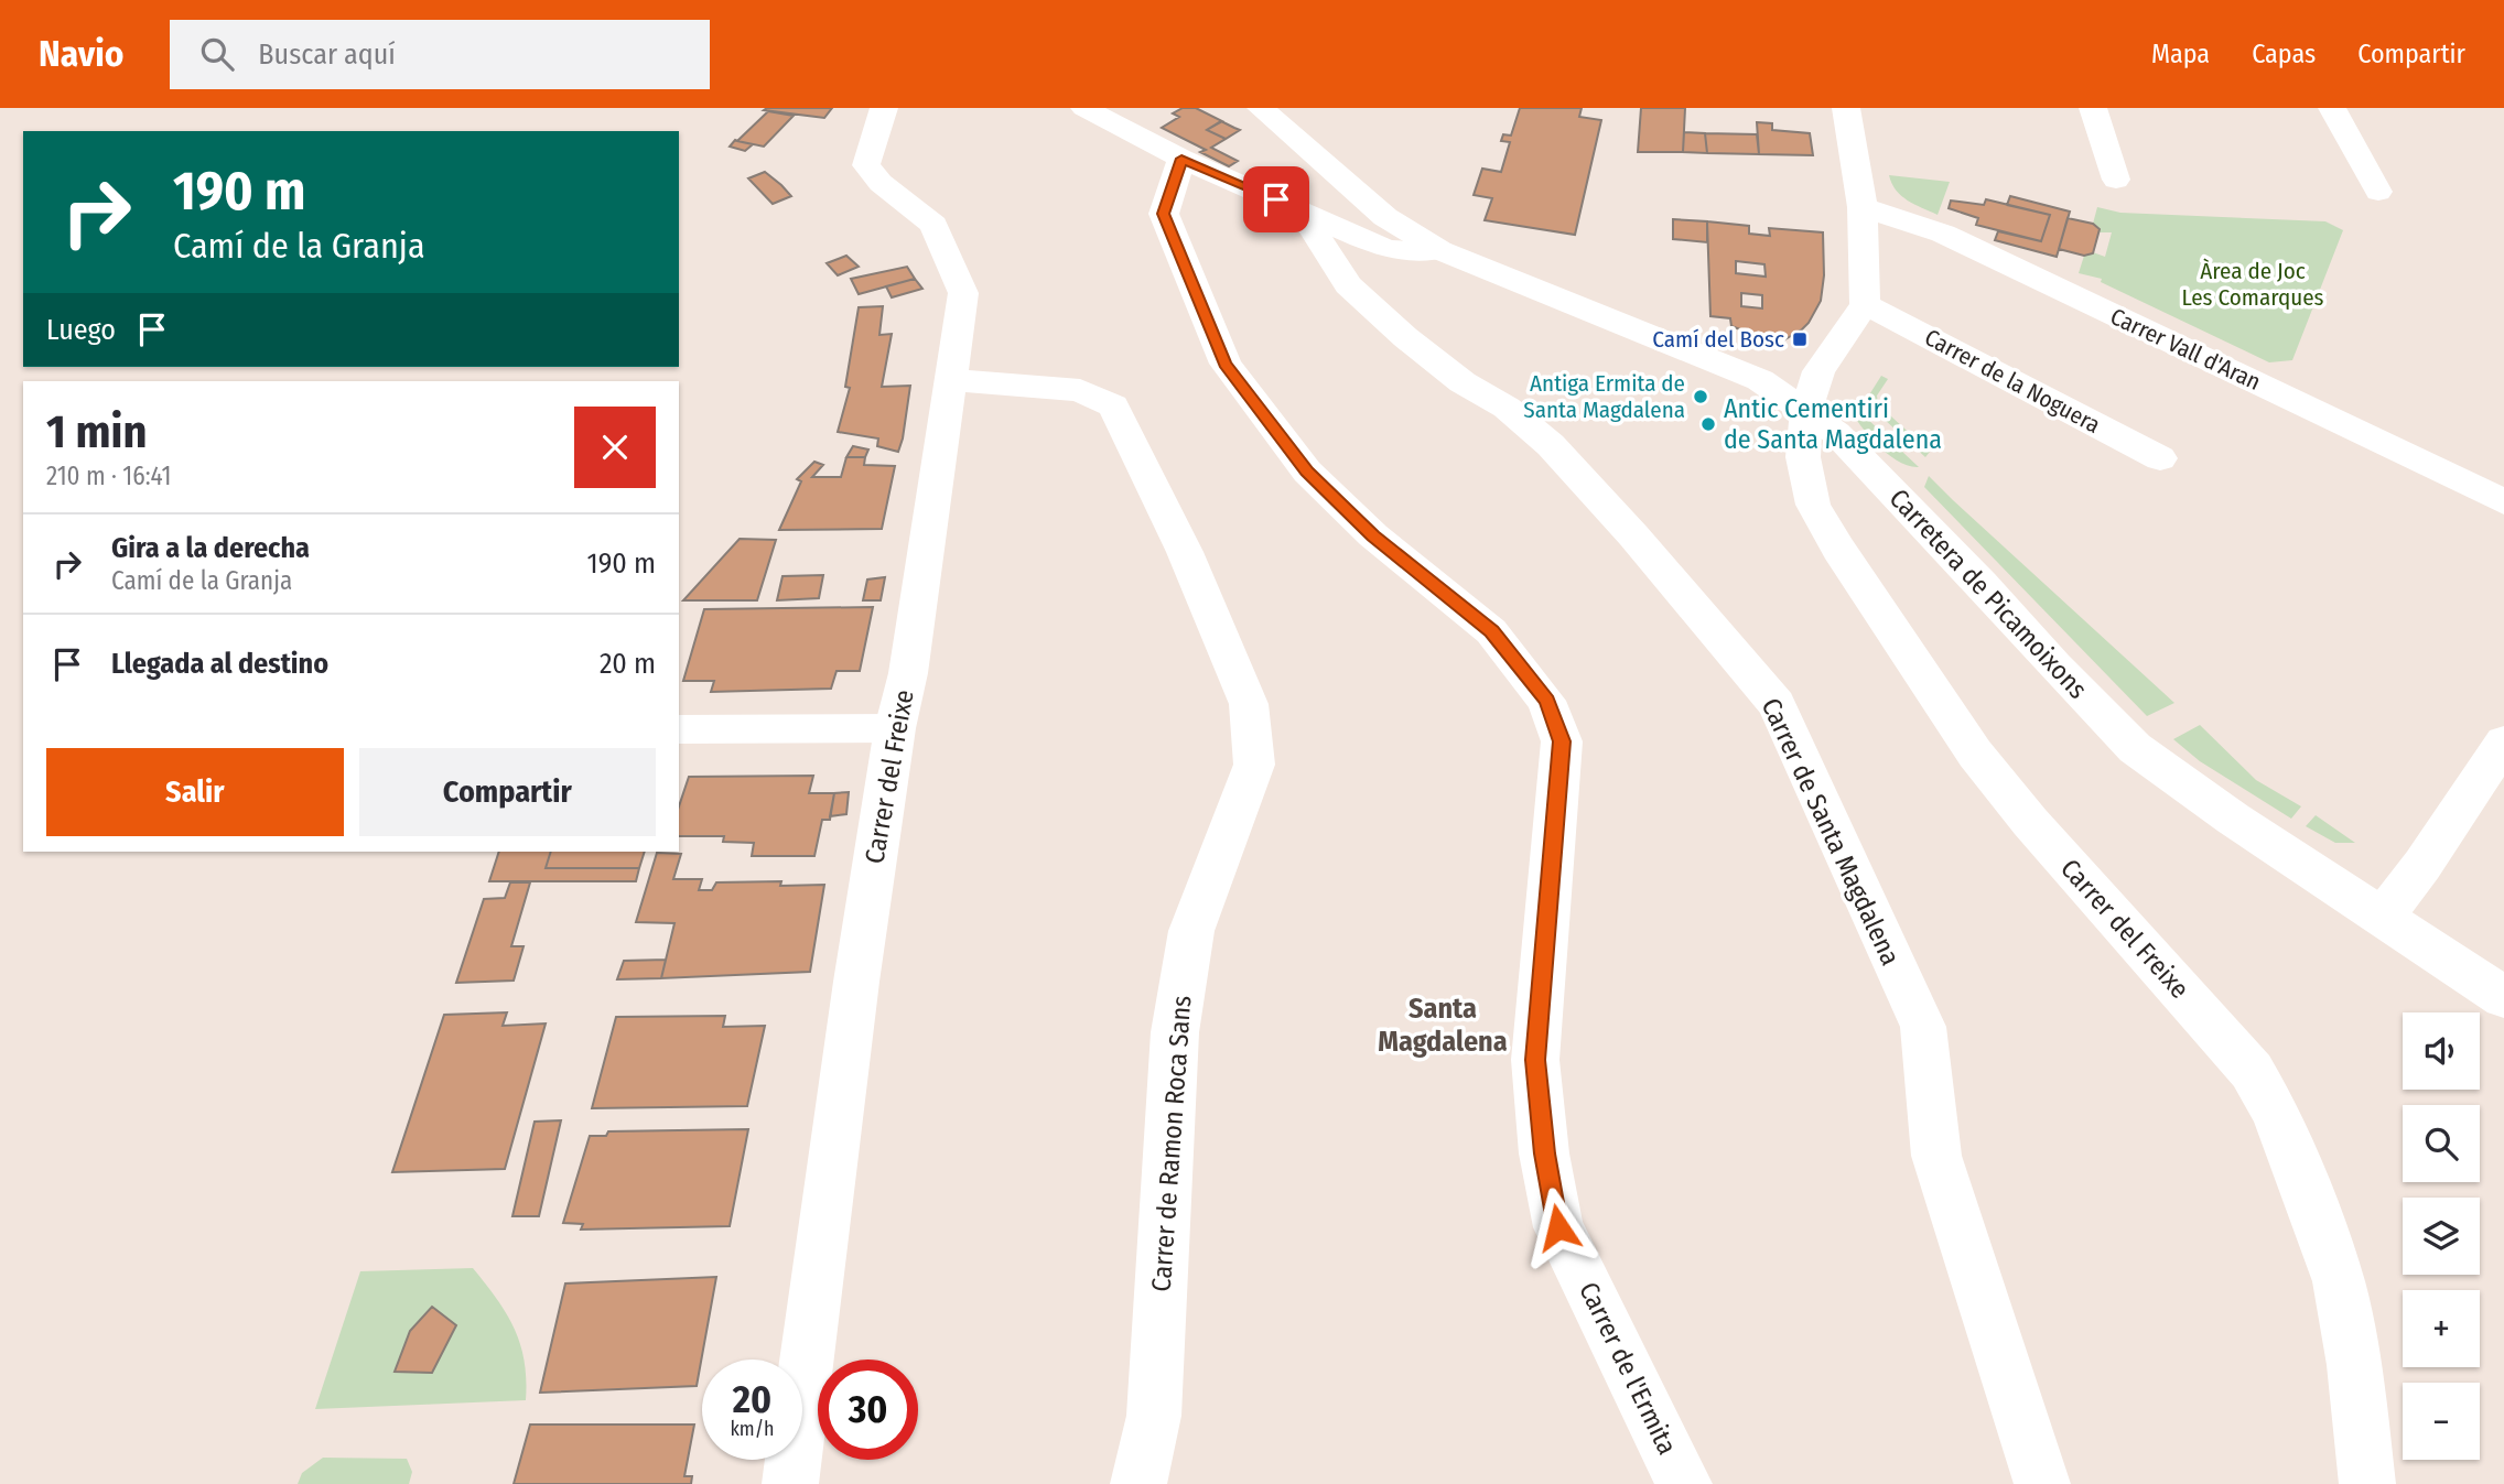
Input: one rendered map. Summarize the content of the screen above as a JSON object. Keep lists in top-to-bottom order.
{
  "streets": {
    "street": [
      "Carrer Vall d'Aran",
      "Carrer de la Noguera",
      "Carretera de Picamoixons",
      "Carrer del Freixe",
      "Carrer de Santa Magdalena",
      "Carrer de Ramon Roca Sans",
      "Carrer de l'Ermita"
    ]
  },
  "crossings": [
    ["Carretera de Picamoixons", "Carrer del Freixe"],
    ["Carrer del Freixe", "Carrer de Ramon Roca Sans"]
  ],
  "districts": ["Santa Magdalena"],
  "parks": ["Àrea de Joc Les Comarques"],
  "places": {
    "transit": ["Camí del Bosc"],
    "other": ["Antiga Ermita de Santa Magdalena", "Antic Cementiri de Santa Magdalena"]
  },
  "page": {
    "header": "Navio",
    "search": "Buscar aquí",
    "nav": ["Mapa", "Capas", "Compartir"],
    "turn": ["190 m", "Camí de la Granja"],
    "then": "Luego",
    "heading": ["1 min", "210 m · 16:41"],
    "list": [
      {
        "name": "Gira a la derecha",
        "note": "Camí de la Granja",
        "value": "190 m"
      },
      {
        "name": "Llegada al destino",
        "value": "20 m"
      }
    ],
    "buttons": ["Salir", "Compartir"],
    "map_buttons": ["+", "−"],
    "speed": "20 km/h",
    "limit": "30"
  }
}
